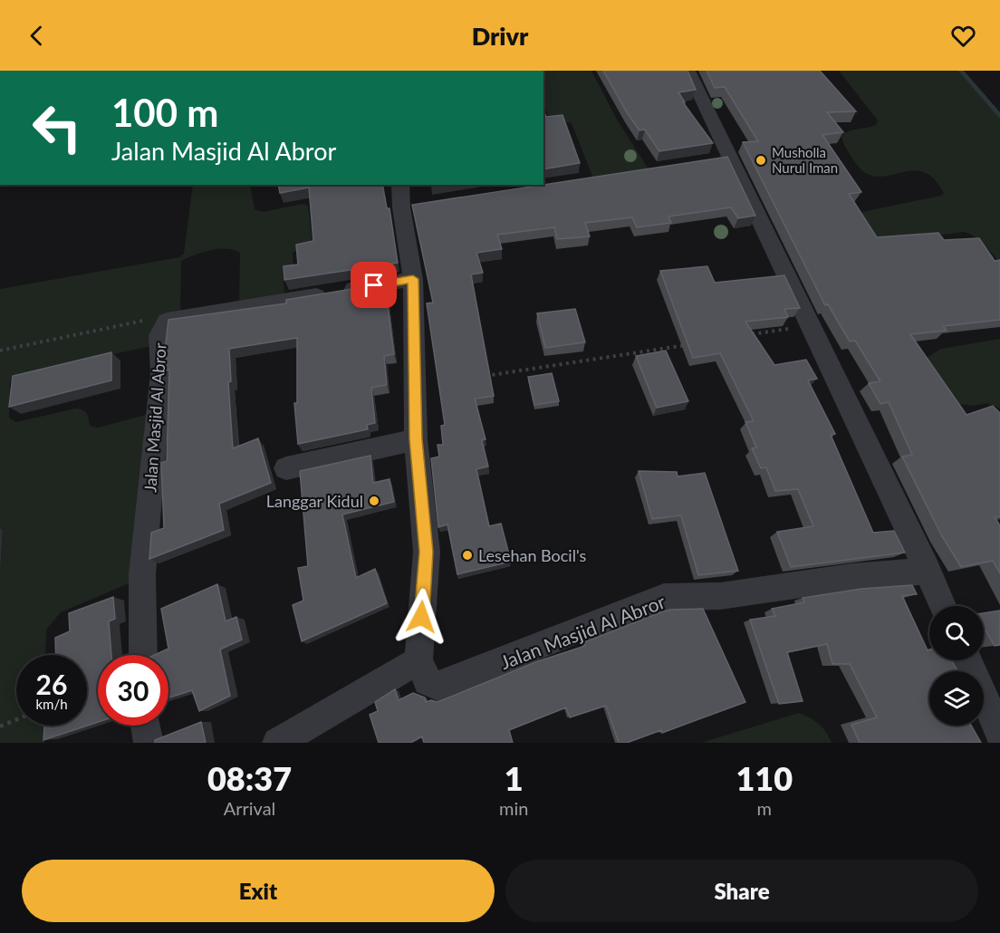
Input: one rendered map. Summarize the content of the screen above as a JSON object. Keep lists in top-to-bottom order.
{
  "streets": {
    "street": ["Jalan Masjid Al Abror"]
  },
  "places": ["Musholla Nurul Iman", "Langgar Kidul", "Lesehan Bocil's"],
  "page": {
    "header": "Drivr",
    "turn": ["100 m", "Jalan Masjid Al Abror"],
    "speed": "26 km/h",
    "limit": "30",
    "eta": [
      "08:37",
      "Arrival",
      "1",
      "min",
      "110",
      "m"
    ],
    "buttons": ["Exit", "Share"]
  }
}
